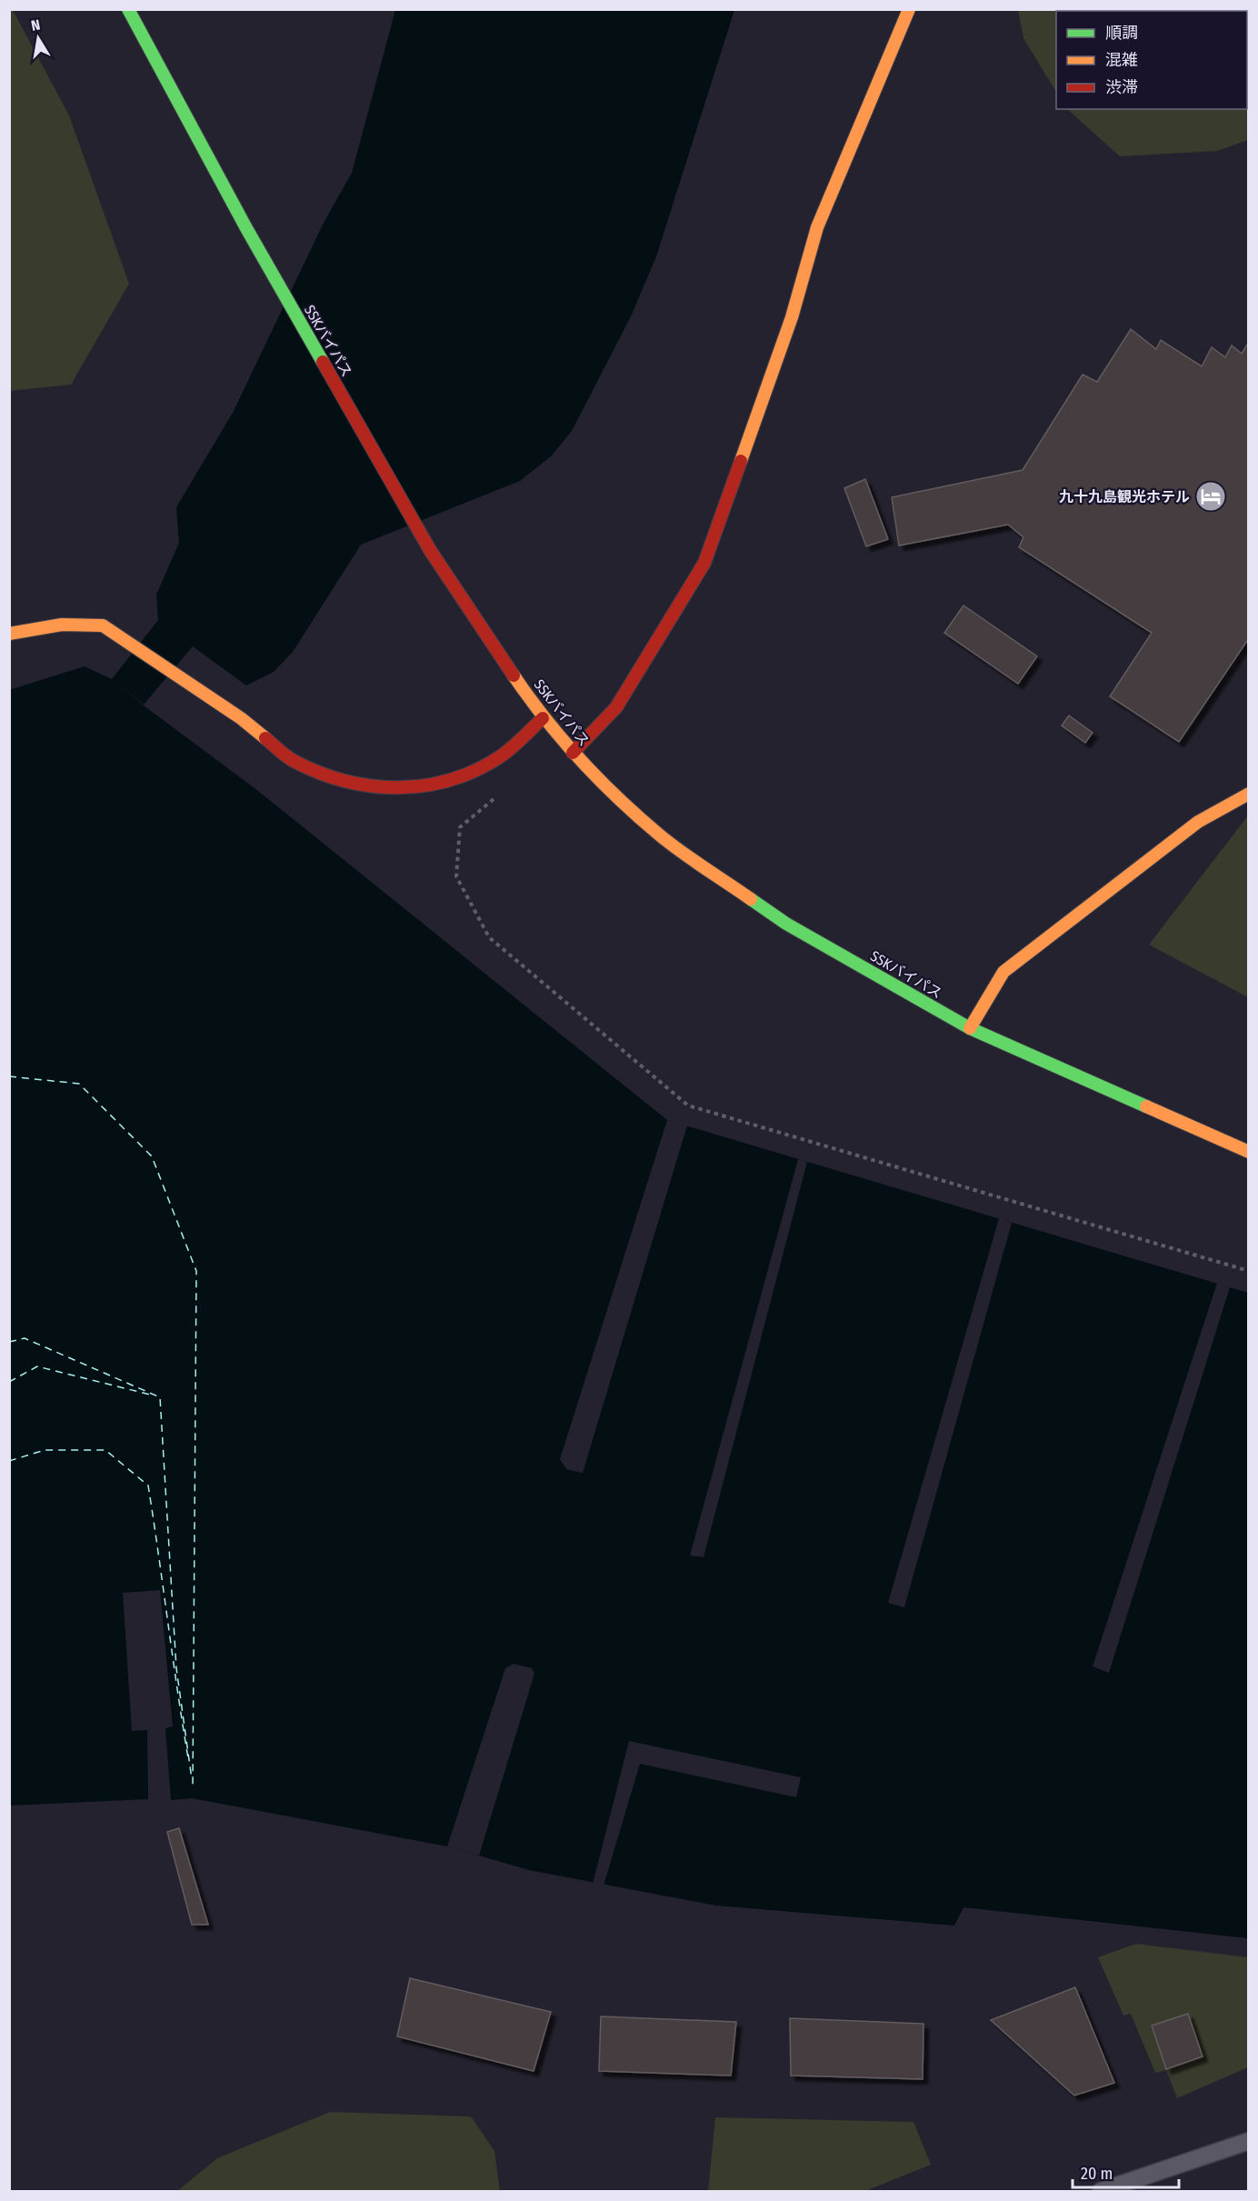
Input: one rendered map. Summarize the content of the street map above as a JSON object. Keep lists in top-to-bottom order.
{
  "streets": {
    "street": ["SSKバイパス"]
  },
  "places": {
    "hotel": ["九十九島観光ホテル"]
  },
  "legend": ["順調", "混雑", "渋滞"],
  "scale_bar": "20 m",
  "north": "top"
}
